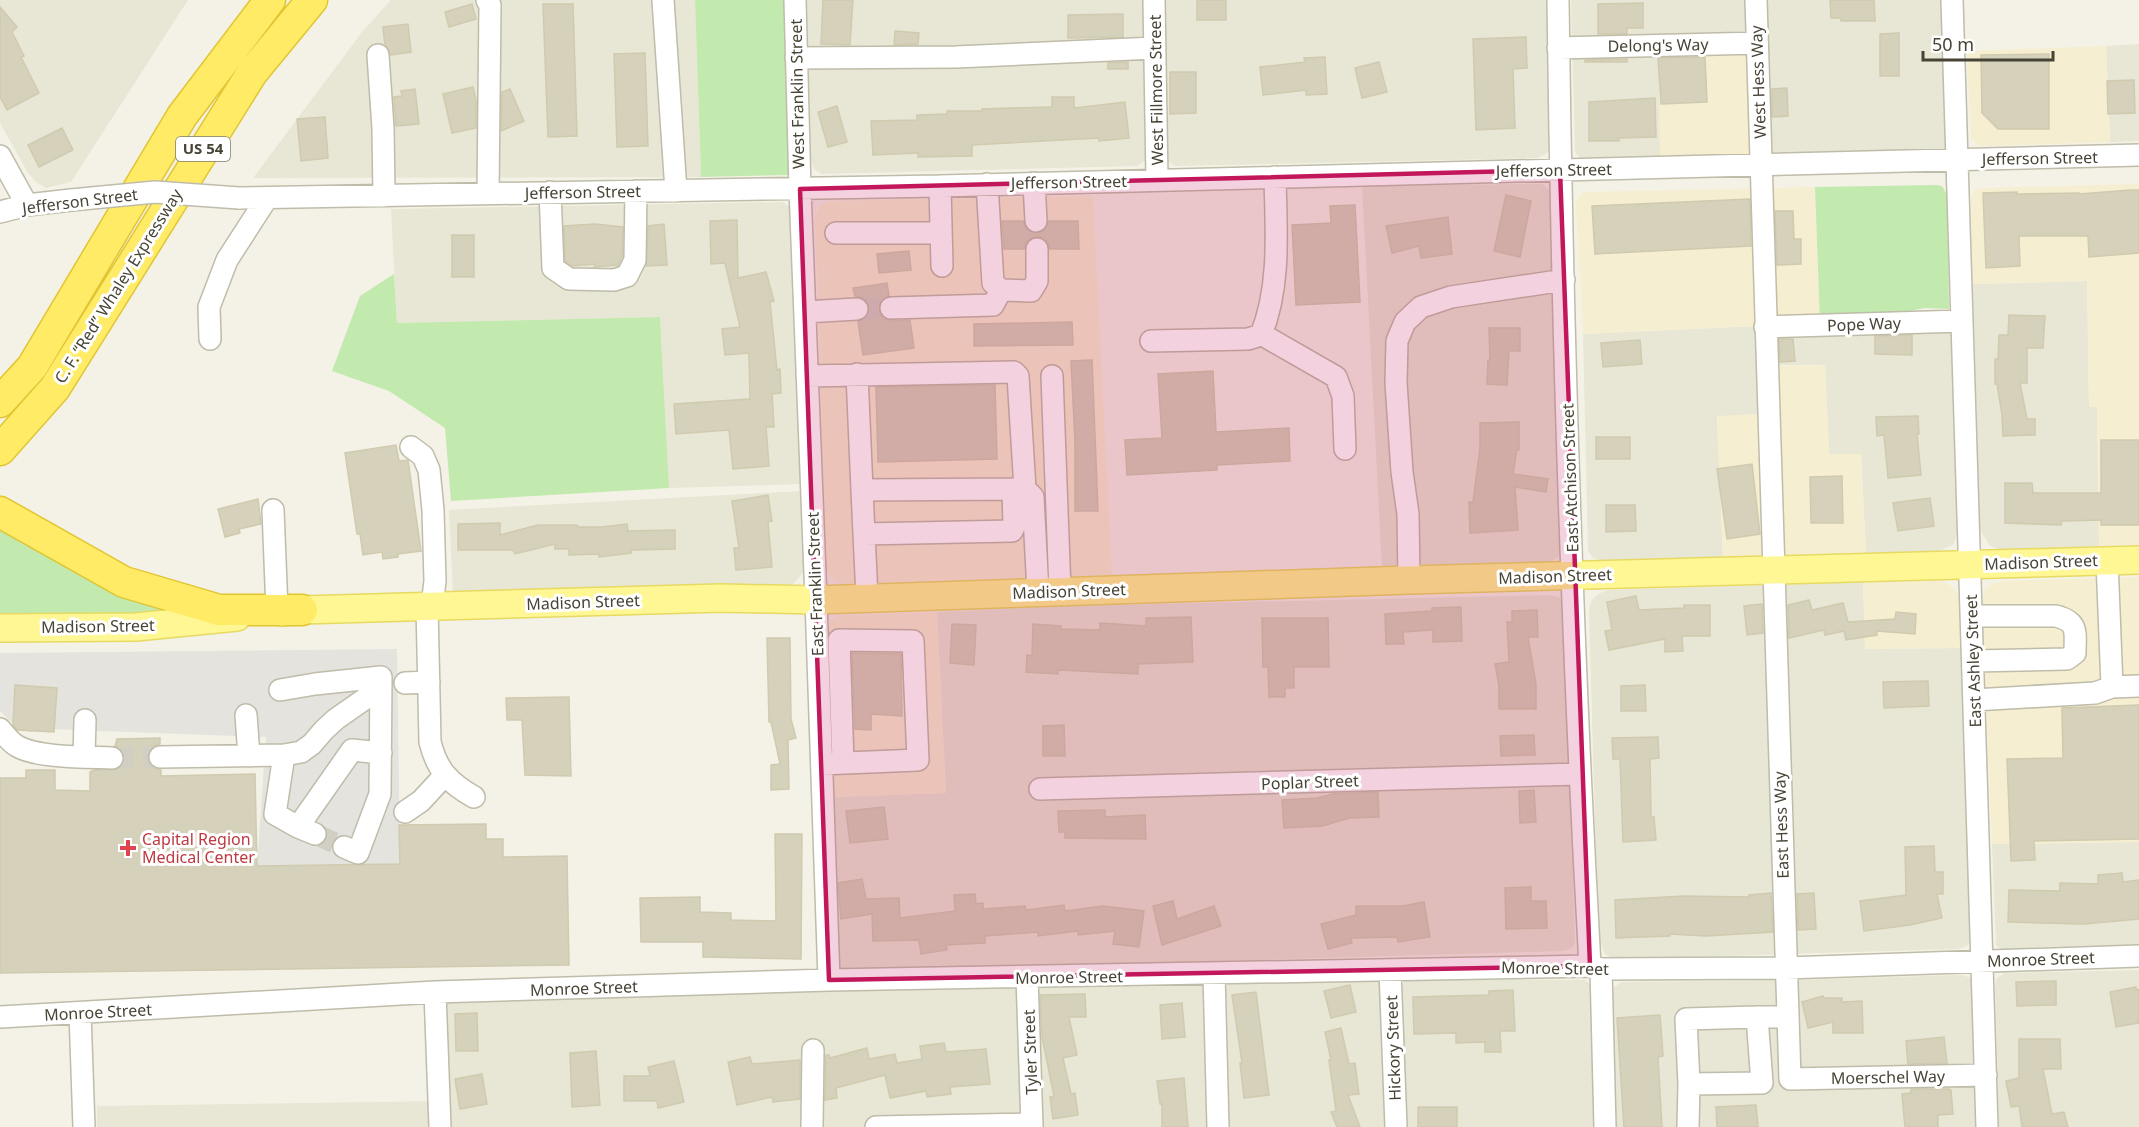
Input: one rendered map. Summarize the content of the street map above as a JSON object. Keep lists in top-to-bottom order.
{
  "streets": {
    "highway": ["US 54", "C. F. “Red” Whaley Expressway"],
    "main road": ["Madison Street"],
    "street": [
      "Delong's Way",
      "West Hess Way",
      "West Fillmore Street",
      "West Franklin Street",
      "Jefferson Street",
      "Pope Way",
      "East Atchison Street",
      "East Franklin Street",
      "East Ashley Street",
      "Poplar Street",
      "East Hess Way",
      "Monroe Street",
      "Hickory Street",
      "Tyler Street",
      "Moerschel Way"
    ]
  },
  "crossings": [
    ["Delong's Way", "West Hess Way"],
    ["Delong's Way", "East Atchison Street"],
    ["West Hess Way", "Jefferson Street"],
    ["West Hess Way", "Pope Way"],
    ["West Hess Way", "East Hess Way"],
    ["West Fillmore Street", "Jefferson Street"],
    ["West Franklin Street", "Jefferson Street"],
    ["West Franklin Street", "East Franklin Street"],
    ["Jefferson Street", "East Atchison Street"],
    ["Jefferson Street", "East Franklin Street"],
    ["Jefferson Street", "East Ashley Street"],
    ["Pope Way", "East Ashley Street"],
    ["Pope Way", "East Hess Way"],
    ["East Atchison Street", "Madison Street"],
    ["East Atchison Street", "Poplar Street"],
    ["East Atchison Street", "Monroe Street"],
    ["Madison Street", "East Franklin Street"],
    ["Madison Street", "East Ashley Street"],
    ["Madison Street", "East Hess Way"],
    ["East Franklin Street", "Monroe Street"],
    ["East Ashley Street", "Monroe Street"],
    ["East Ashley Street", "Moerschel Way"],
    ["East Hess Way", "Monroe Street"],
    ["East Hess Way", "Moerschel Way"],
    ["Monroe Street", "Hickory Street"],
    ["Monroe Street", "Tyler Street"]
  ],
  "places": {
    "health": ["Capital Region Medical Center"]
  },
  "scale_bar": "50 m"
}
